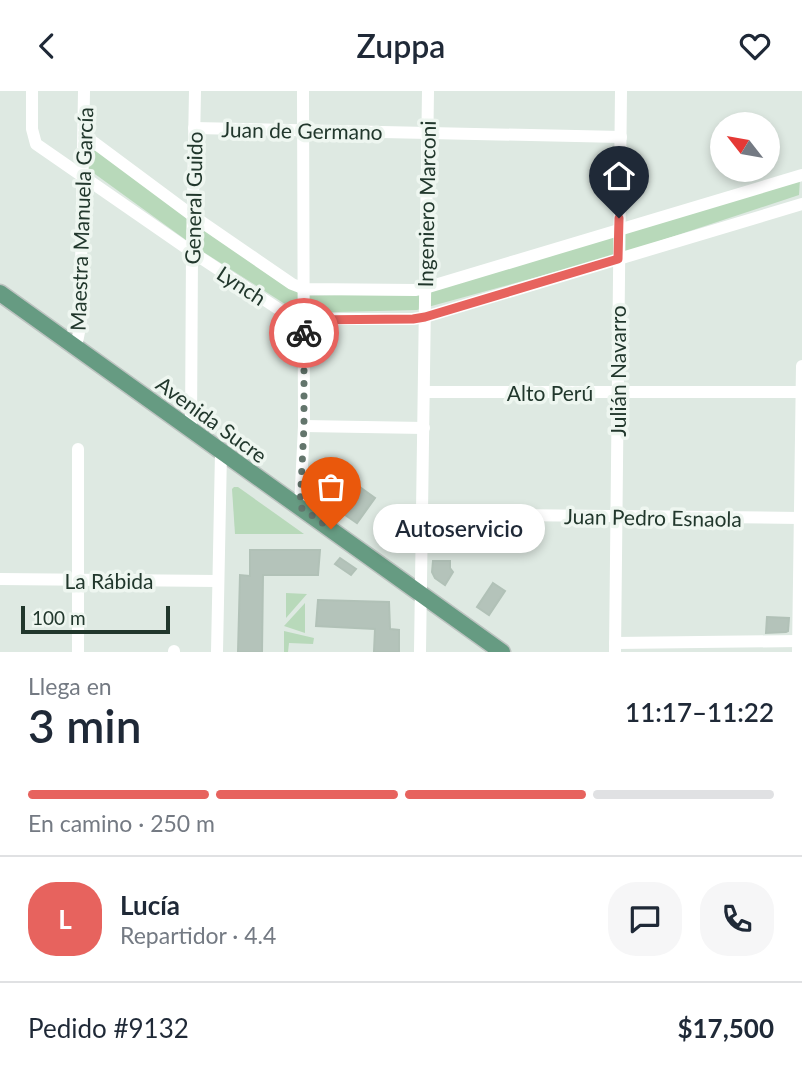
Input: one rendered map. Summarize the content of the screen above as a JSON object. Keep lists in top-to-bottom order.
{
  "streets": {
    "main road": ["Avenida Sucre"],
    "street": [
      "Juan de Germano",
      "General Guido",
      "Ingeniero Marconi",
      "Maestra Manuela García",
      "Lynch",
      "Julián Navarro",
      "Alto Perú",
      "Juan Pedro Esnaola",
      "La Rábida"
    ]
  },
  "crossings": [
    ["Juan de Germano", "General Guido"],
    ["Juan de Germano", "Ingeniero Marconi"],
    ["Juan de Germano", "Julián Navarro"],
    ["General Guido", "Lynch"],
    ["General Guido", "Avenida Sucre"],
    ["Ingeniero Marconi", "Lynch"],
    ["Ingeniero Marconi", "Alto Perú"],
    ["Ingeniero Marconi", "Avenida Sucre"],
    ["Ingeniero Marconi", "Juan Pedro Esnaola"],
    ["Maestra Manuela García", "Lynch"],
    ["Maestra Manuela García", "Avenida Sucre"],
    ["Lynch", "Julián Navarro"],
    ["Julián Navarro", "Alto Perú"],
    ["Julián Navarro", "Juan Pedro Esnaola"]
  ],
  "places": ["Autoservicio"],
  "scale_bar": "100 m",
  "north": "top left",
  "page": {
    "header": "Zuppa",
    "bubble": "Autoservicio",
    "scale": "100 m",
    "heading": ["3 min", "Llega en", "11:17–11:22"],
    "panel": [
      "Lucía",
      "Repartidor · 4.4",
      "Pedido #9132",
      "$17,500"
    ],
    "bar": "En camino · 250 m",
    "round": "L"
  }
}
